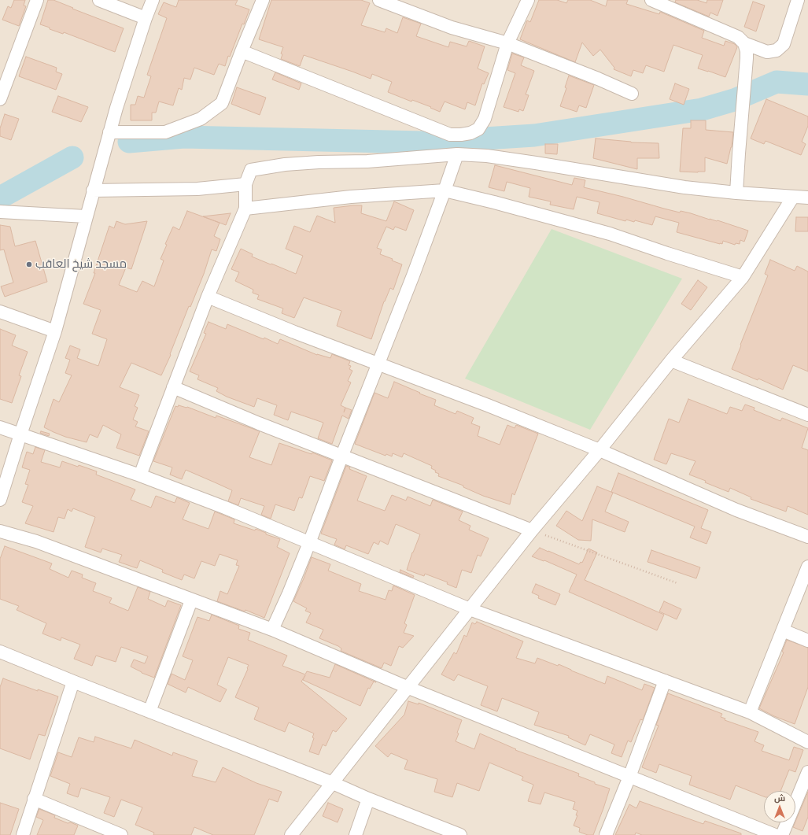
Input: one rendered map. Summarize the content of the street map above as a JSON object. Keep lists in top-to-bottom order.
{
  "places": ["مسجد شيخ العاقب"],
  "north": "top"
}
